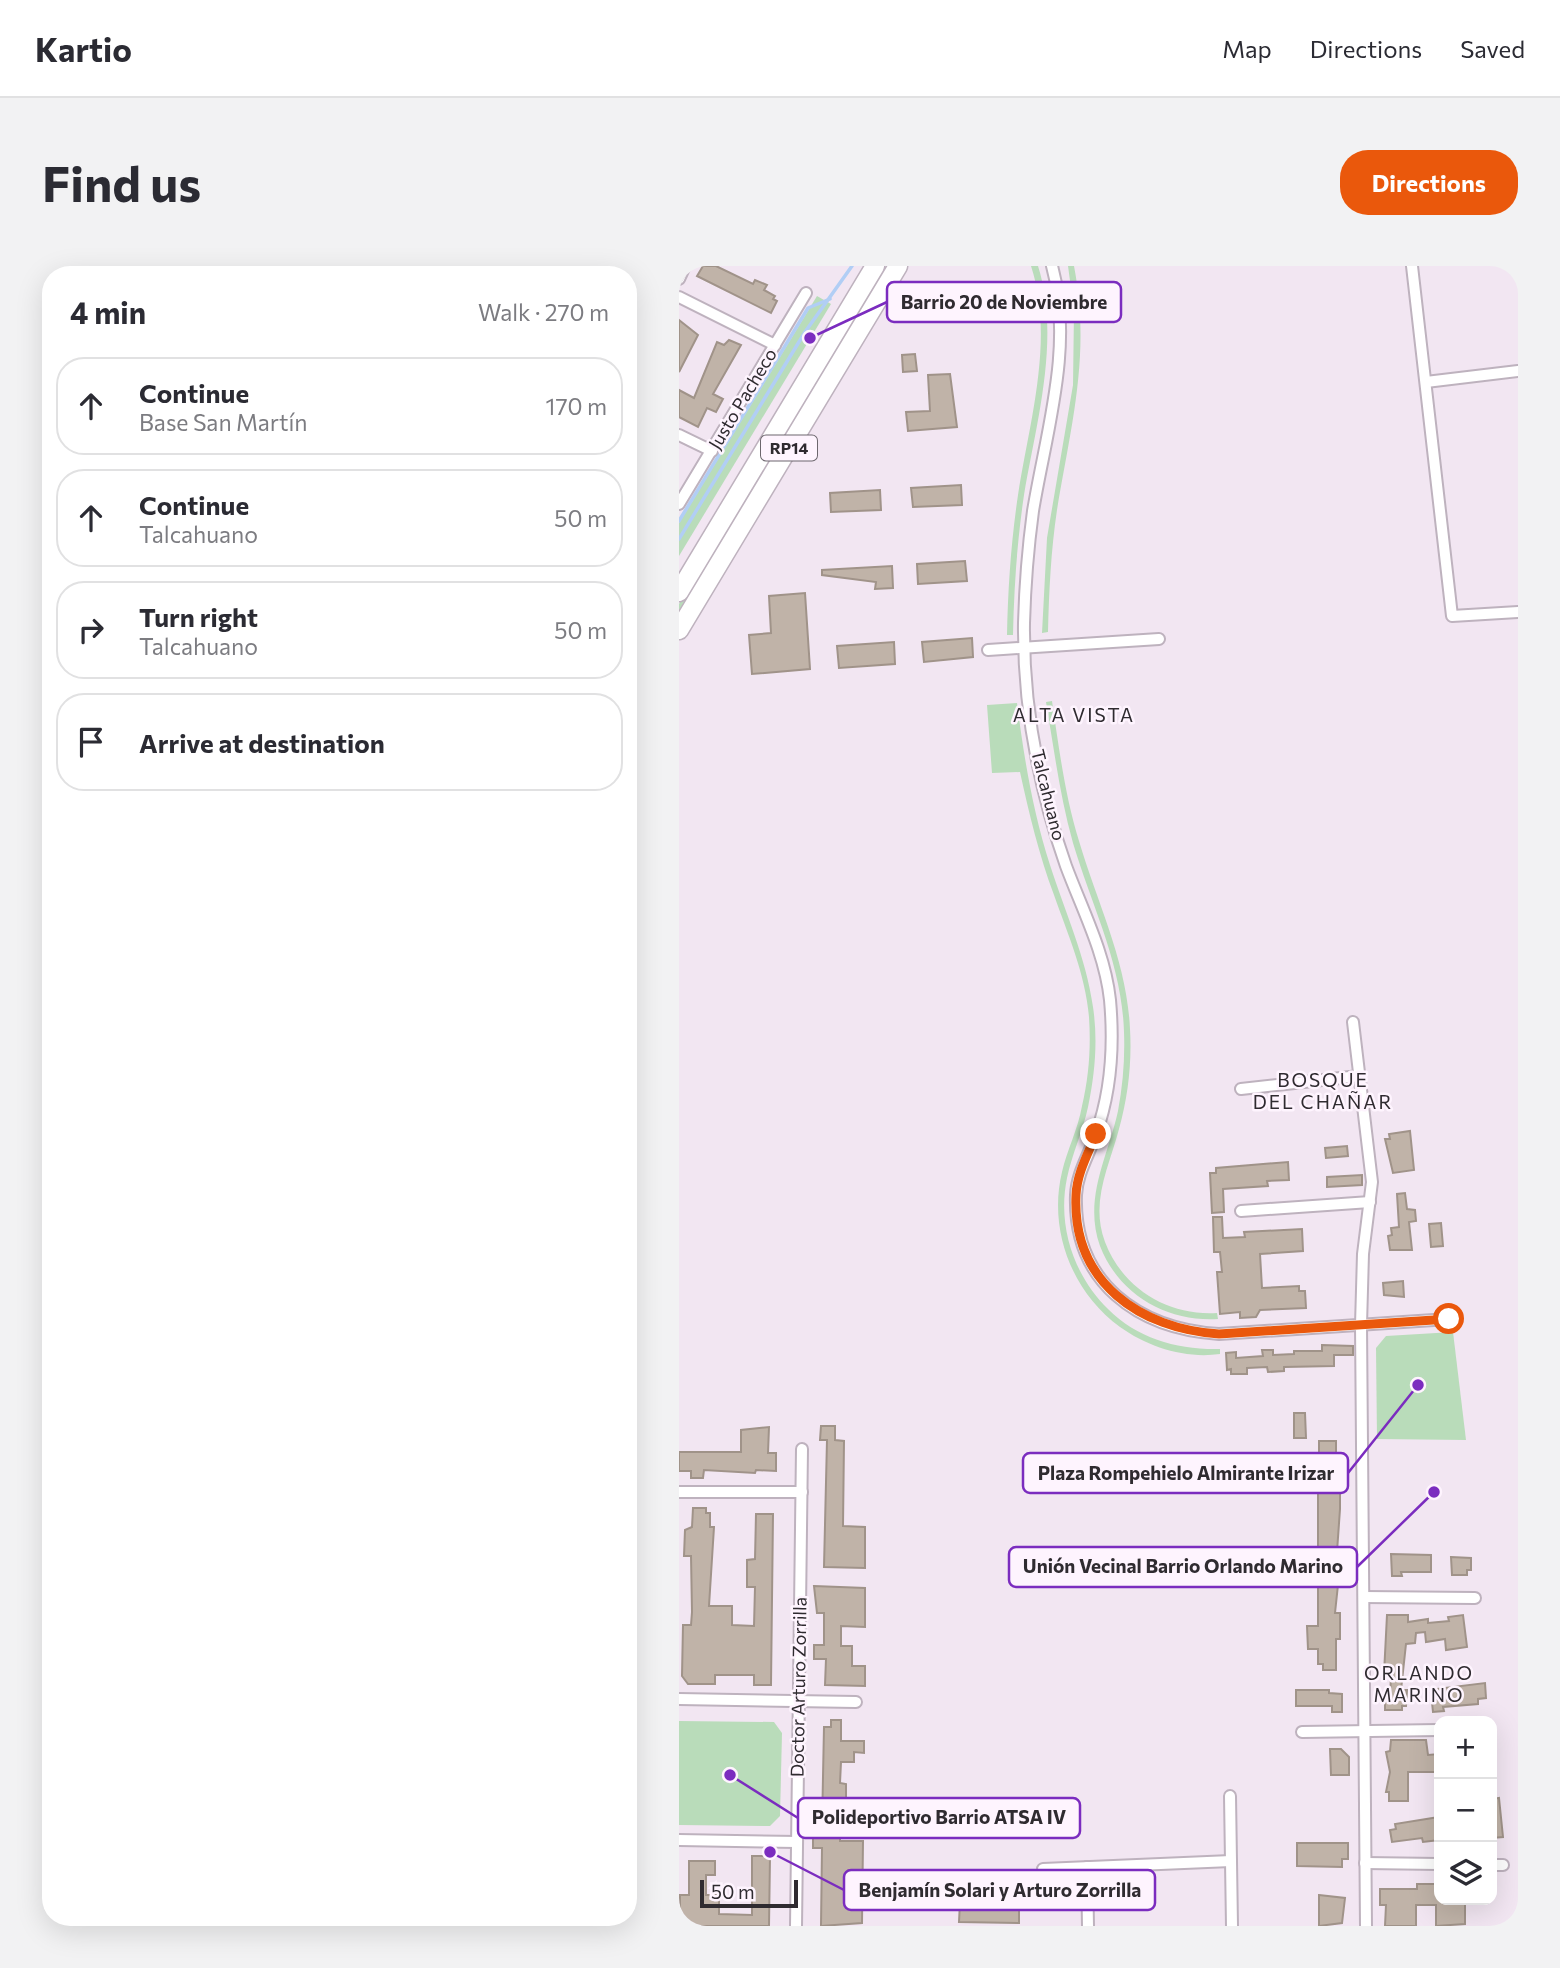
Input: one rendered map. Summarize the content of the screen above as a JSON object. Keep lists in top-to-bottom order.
{
  "streets": {
    "main road": ["RP14"],
    "street": ["Justo Pacheco", "Talcahuano", "Doctor Arturo Zorrilla"]
  },
  "districts": ["ALTA VISTA", "BOSQUE DEL CHAÑAR", "ORLANDO MARINO"],
  "places": [
    "Barrio 20 de Noviembre",
    "Plaza Rompehielo Almirante Irizar",
    "Unión Vecinal Barrio Orlando Marino",
    "Polideportivo Barrio ATSA IV",
    "Benjamín Solari y Arturo Zorrilla"
  ],
  "scale_bar": "50 m",
  "page": {
    "header": "Kartio",
    "nav": ["Map", "Directions", "Saved"],
    "buttons": "Directions",
    "title": "Find us",
    "heading": ["4 min", "Walk · 270 m"],
    "list": [
      ["Continue", "Base San Martín", "170 m"],
      ["Continue", "Talcahuano", "50 m"],
      ["Turn right", "Talcahuano", "50 m"],
      "Arrive at destination"
    ],
    "map_buttons": ["+", "−"],
    "scale": "50 m"
  }
}
